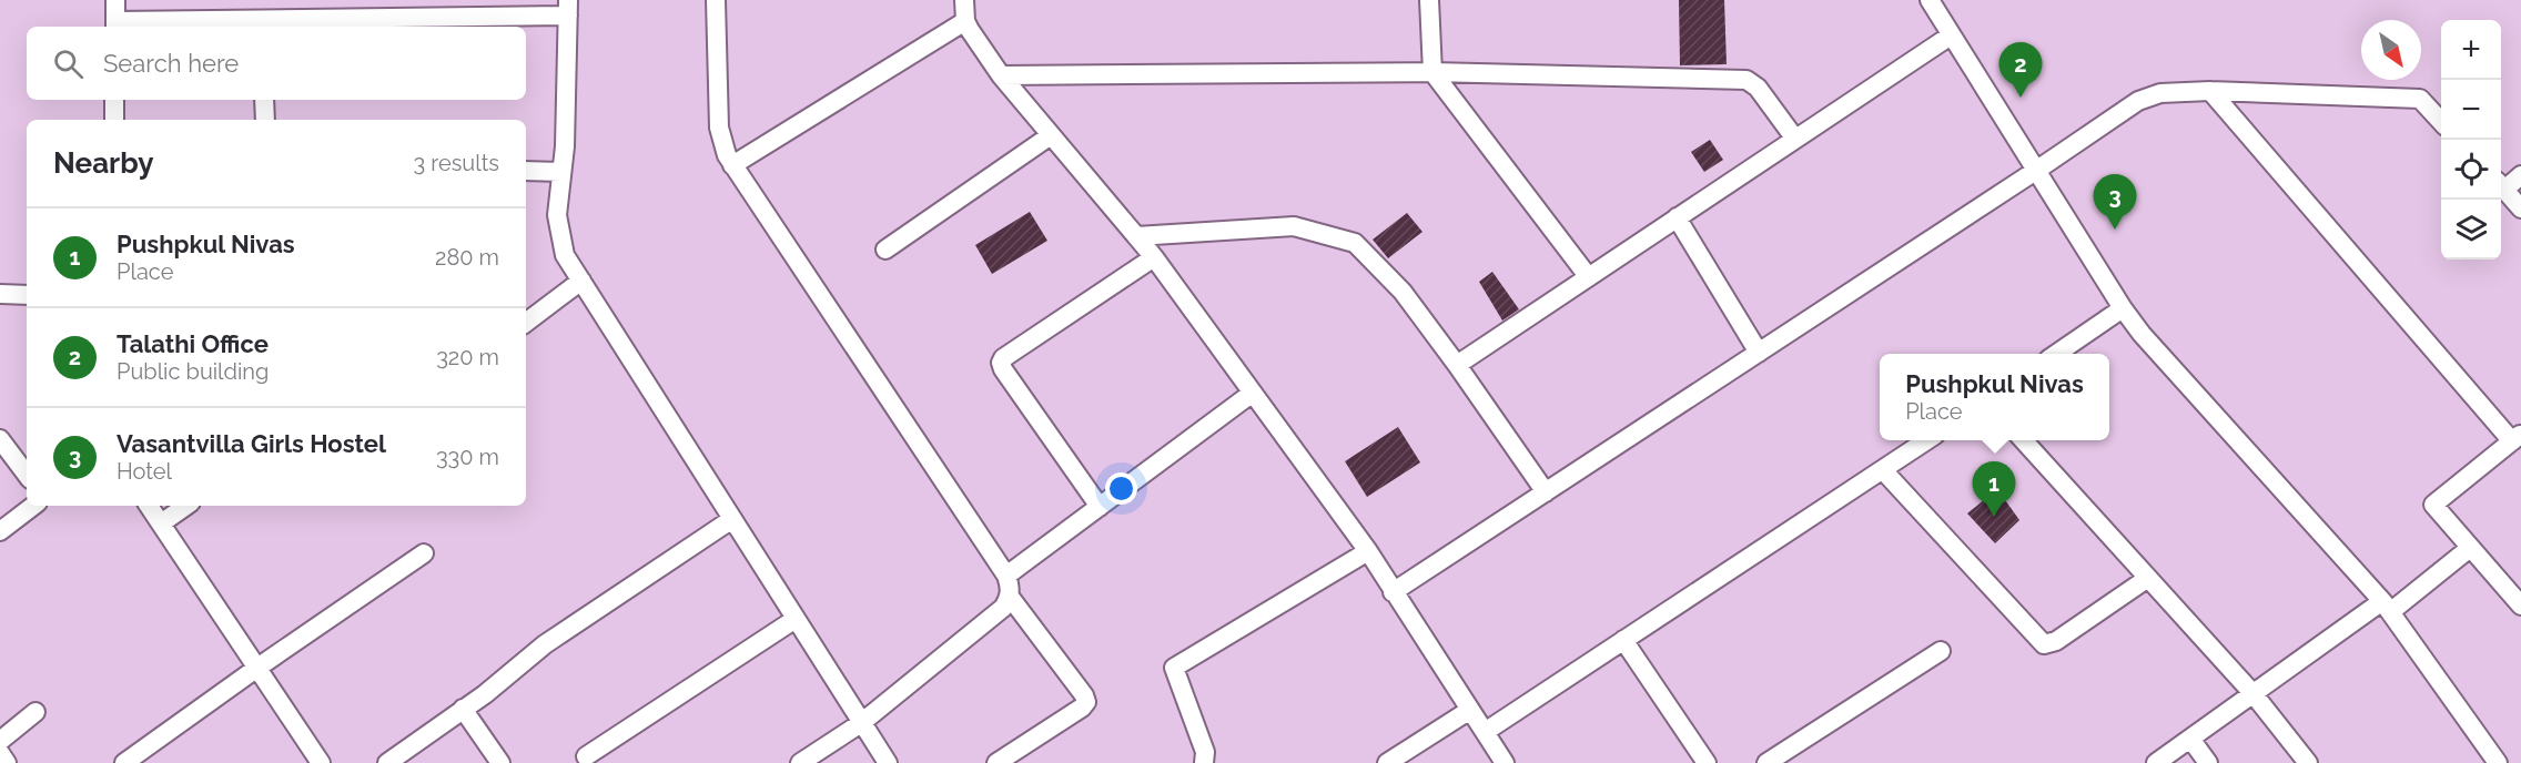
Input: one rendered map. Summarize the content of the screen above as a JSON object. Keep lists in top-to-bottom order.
{
  "north": "bottom right",
  "page": {
    "map_buttons": ["+", "−"],
    "search": "Search here",
    "pins": ["2", "3", "1"],
    "heading": ["Nearby", "3 results"],
    "list": [
      {
        "mark": "1",
        "name": "Pushpkul Nivas",
        "note": "Place",
        "value": "280 m"
      },
      {
        "mark": "2",
        "name": "Talathi Office",
        "note": "Public building",
        "value": "320 m"
      },
      {
        "mark": "3",
        "name": "Vasantvilla Girls Hostel",
        "note": "Hotel",
        "value": "330 m"
      }
    ],
    "popup": ["Pushpkul Nivas", "Place"]
  }
}
